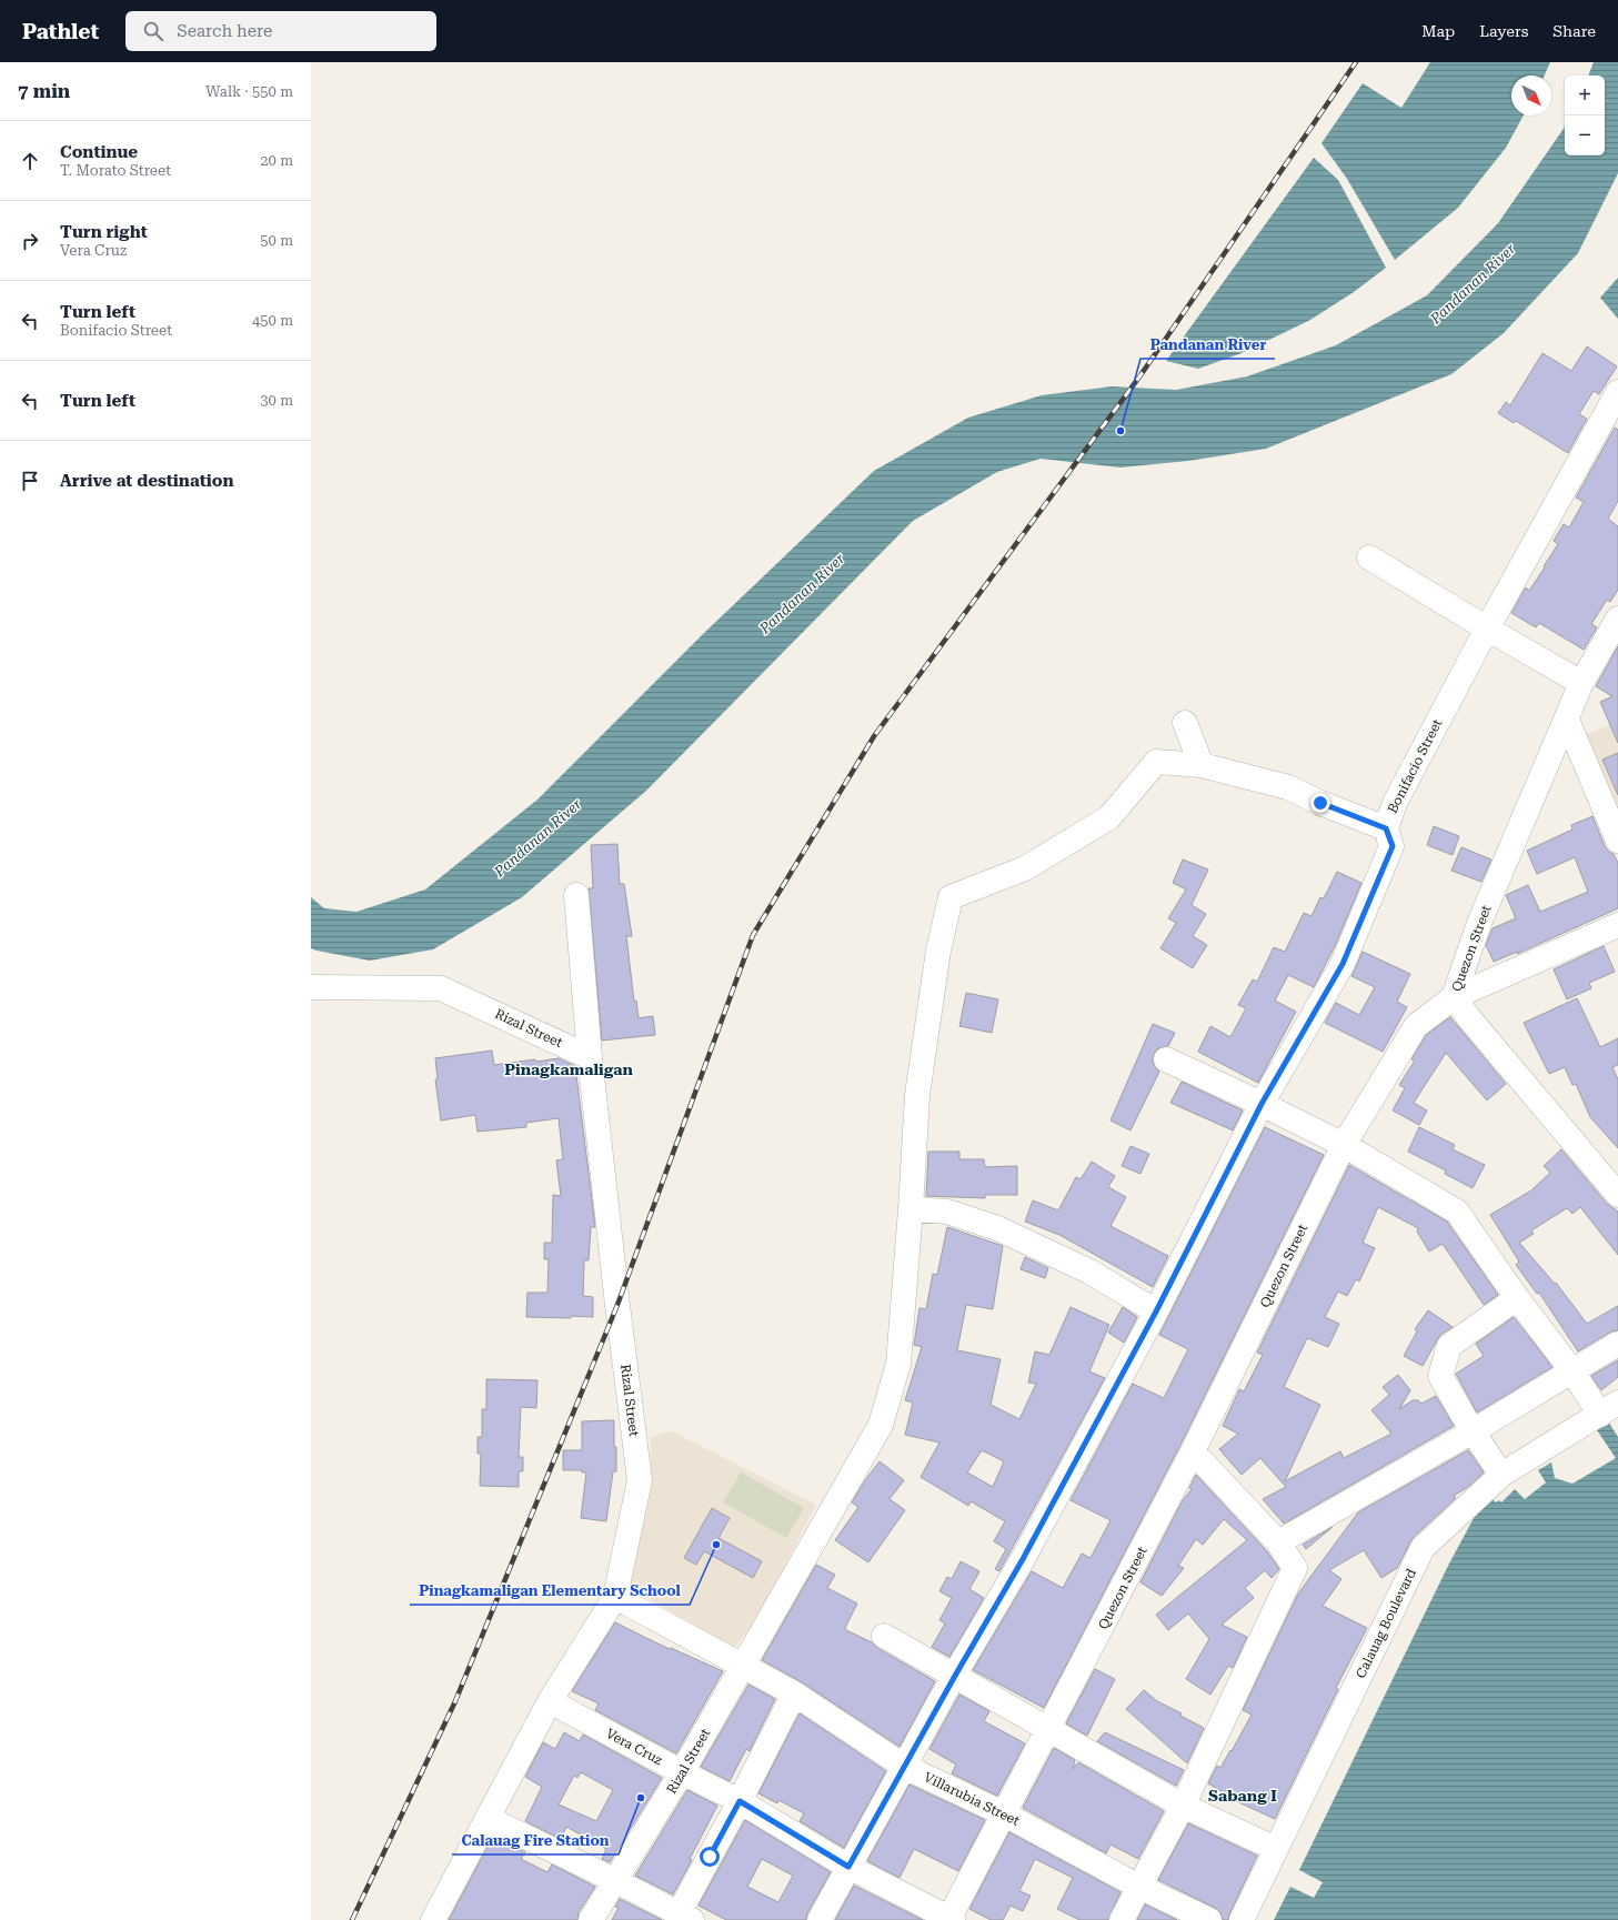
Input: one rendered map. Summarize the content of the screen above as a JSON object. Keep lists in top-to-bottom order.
{
  "streets": {
    "street": [
      "Bonifacio Street",
      "Quezon Street",
      "Rizal Street",
      "Calauag Boulevard",
      "Vera Cruz",
      "Villarubia Street"
    ]
  },
  "crossings": [
    ["Bonifacio Street", "Vera Cruz"],
    ["Bonifacio Street", "Villarubia Street"],
    ["Quezon Street", "Vera Cruz"],
    ["Quezon Street", "Villarubia Street"],
    ["Rizal Street", "Vera Cruz"],
    ["Rizal Street", "Villarubia Street"]
  ],
  "districts": ["Pinagkamaligan", "Sabang I"],
  "water": ["Pandanan River"],
  "places": ["Pandanan River", "Pinagkamaligan Elementary School", "Calauag Fire Station"],
  "north": "bottom right",
  "page": {
    "header": "Pathlet",
    "search": "Search here",
    "nav": ["Map", "Layers", "Share"],
    "heading": ["7 min", "Walk · 550 m"],
    "map_buttons": ["+", "−"],
    "list": [
      ["Continue", "T. Morato Street", "20 m"],
      ["Turn right", "Vera Cruz", "50 m"],
      ["Turn left", "Bonifacio Street", "450 m"],
      ["Turn left", "30 m"],
      "Arrive at destination"
    ]
  }
}
